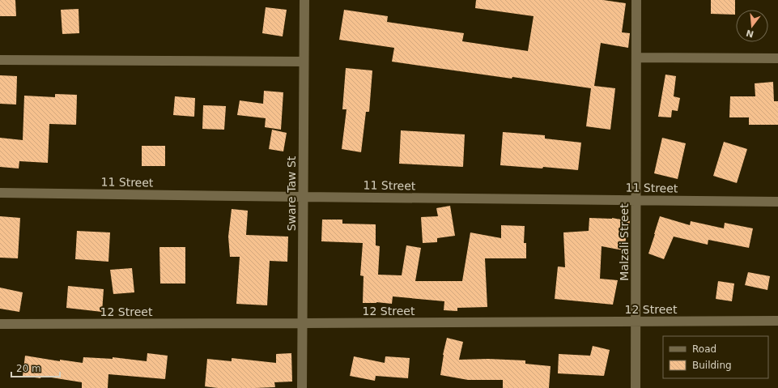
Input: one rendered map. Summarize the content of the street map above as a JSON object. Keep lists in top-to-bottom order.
{
  "streets": {
    "street": [
      "11 Street",
      "Sware Taw St",
      "Malzali Street",
      "12 Street"
    ]
  },
  "crossings": [
    ["11 Street", "Sware Taw St"],
    ["11 Street", "Malzali Street"],
    ["Sware Taw St", "12 Street"],
    ["Malzali Street", "12 Street"]
  ],
  "legend": ["Road", "Building"],
  "scale_bar": "20 m",
  "north": "bottom"
}
